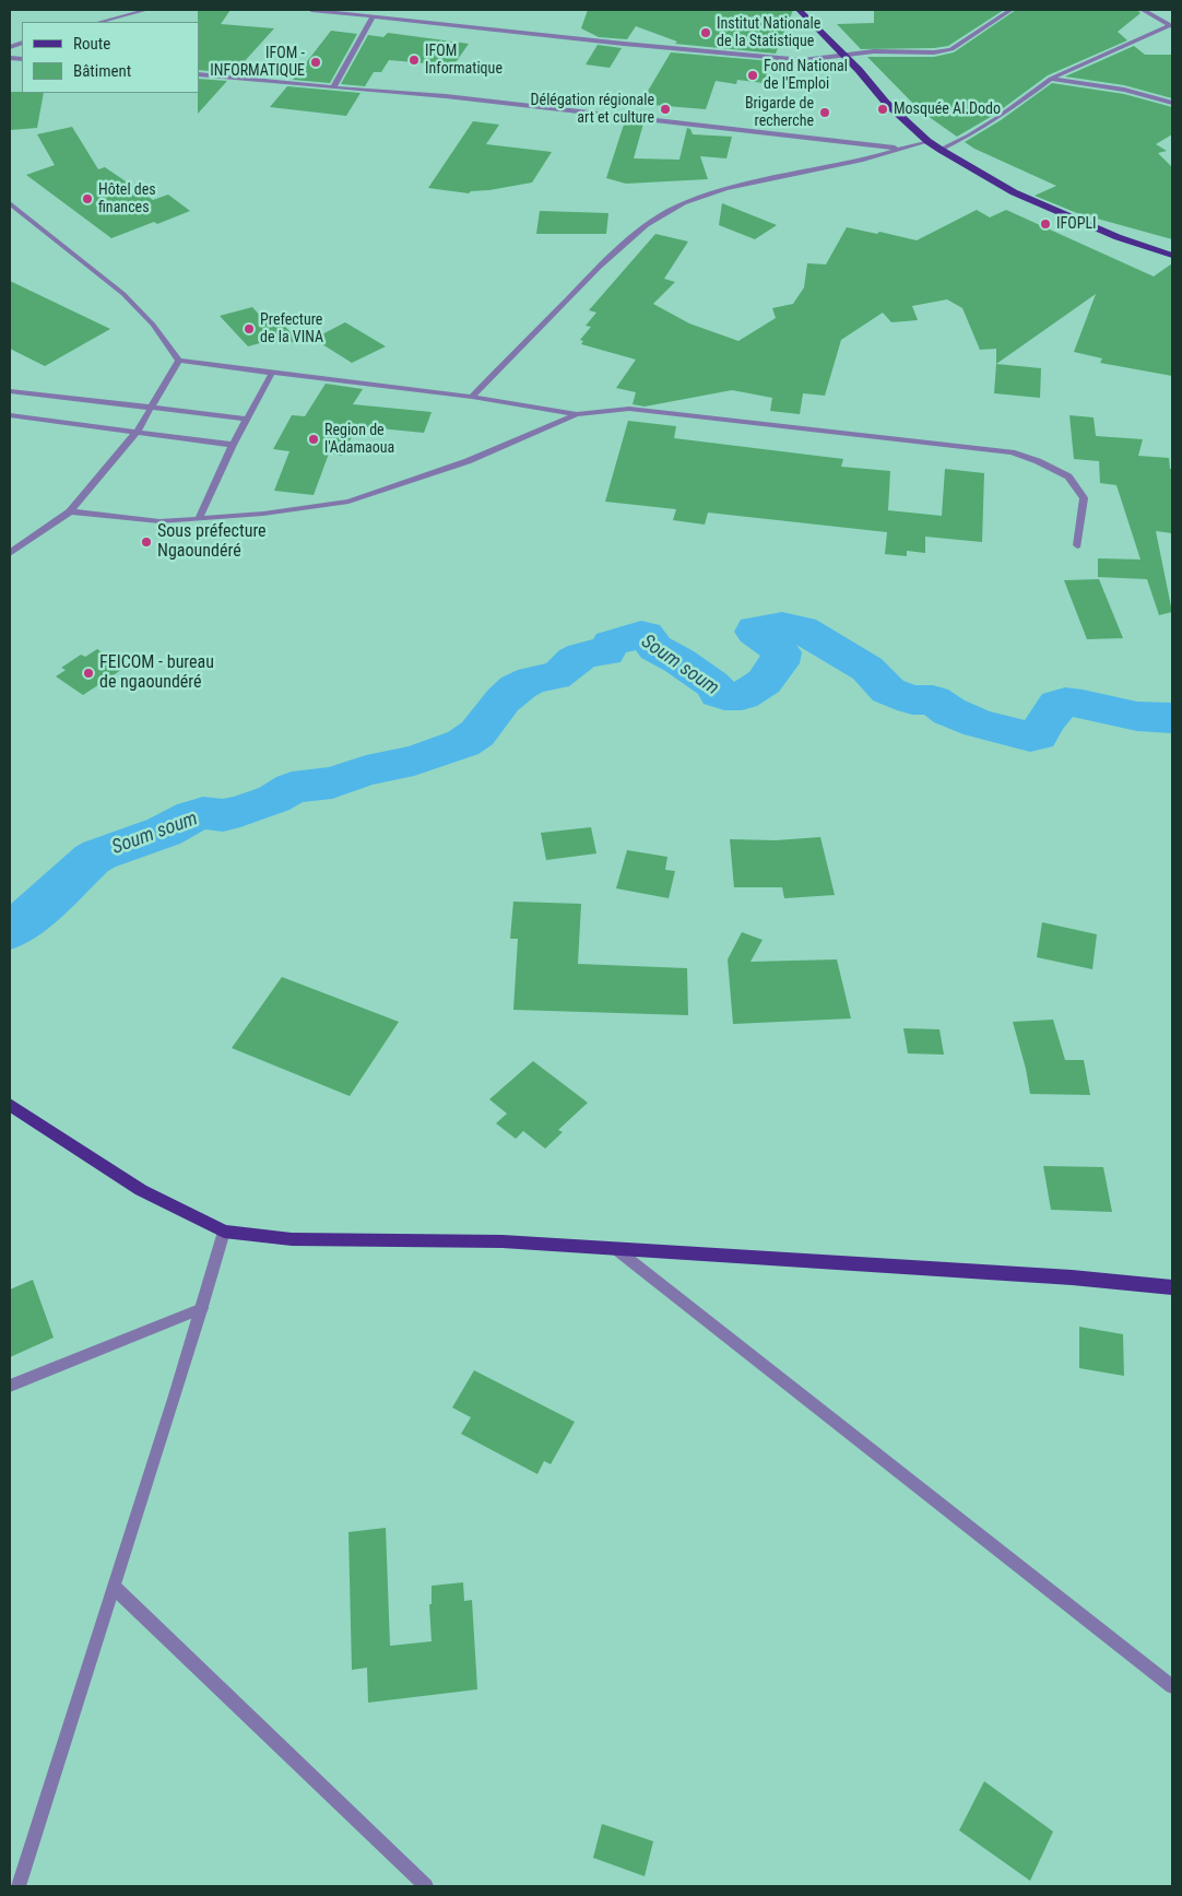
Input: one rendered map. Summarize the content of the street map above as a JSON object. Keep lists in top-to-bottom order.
{
  "water": ["Soum soum"],
  "places": [
    "Institut Nationale de la Statistique",
    "IFOM Informatique",
    "IFOM - INFORMATIQUE",
    "Fond National de l'Emploi",
    "Délégation régionale art et culture",
    "Mosquée Al.Dodo",
    "Brigarde de recherche",
    "Hôtel des finances",
    "IFOPLI",
    "Prefecture de la VINA",
    "Region de l'Adamaoua",
    "Sous préfecture Ngaoundéré",
    "FEICOM - bureau de ngaoundéré"
  ],
  "legend": ["Route", "Bâtiment"]
}
